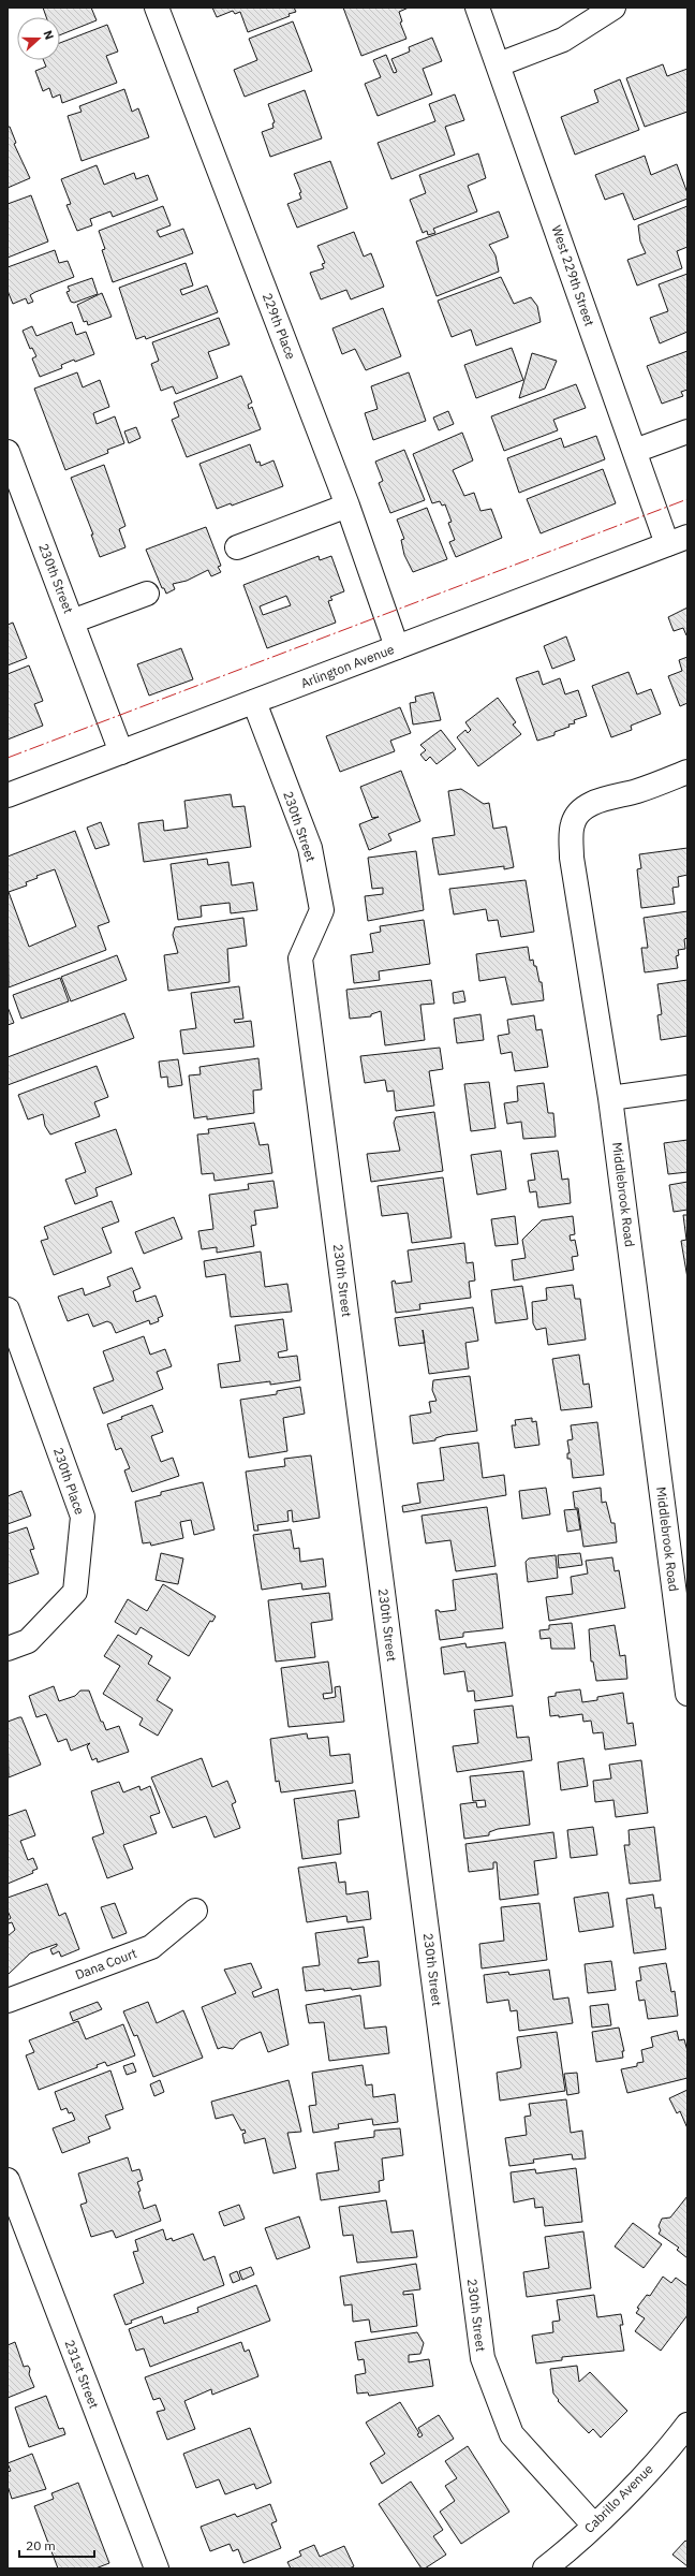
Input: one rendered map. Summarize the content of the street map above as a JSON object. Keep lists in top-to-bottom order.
{
  "streets": {
    "street": [
      "West 229th Street",
      "229th Place",
      "230th Street",
      "Arlington Avenue",
      "Middlebrook Road",
      "230th Place",
      "Dana Court",
      "231st Street",
      "Cabrillo Avenue"
    ]
  },
  "crossings": [
    ["West 229th Street", "Arlington Avenue"],
    ["229th Place", "Arlington Avenue"],
    ["230th Street", "Arlington Avenue"],
    ["230th Street", "Cabrillo Avenue"]
  ],
  "scale_bar": "20 m",
  "north": "right"
}
